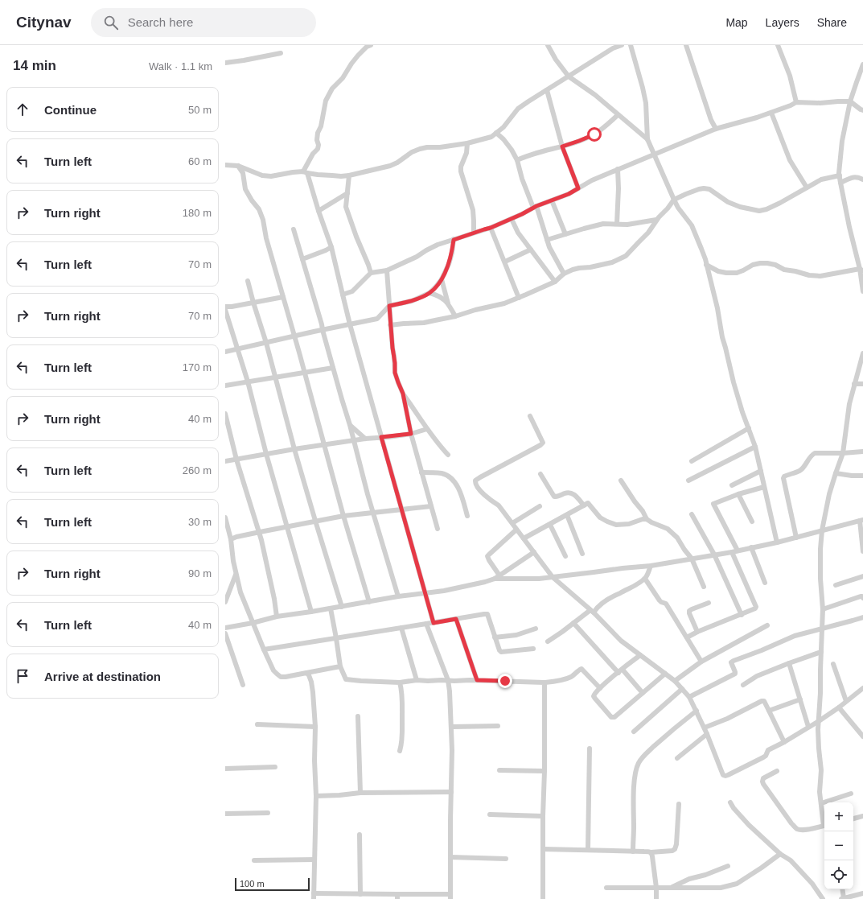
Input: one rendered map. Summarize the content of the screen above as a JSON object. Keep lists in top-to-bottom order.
{
  "scale_bar": "100 m",
  "page": {
    "header": "Citynav",
    "search": "Search here",
    "nav": ["Map", "Layers", "Share"],
    "heading": ["14 min", "Walk · 1.1 km"],
    "list": [
      ["Continue", "50 m"],
      ["Turn left", "60 m"],
      ["Turn right", "180 m"],
      ["Turn left", "70 m"],
      ["Turn right", "70 m"],
      ["Turn left", "170 m"],
      ["Turn right", "40 m"],
      ["Turn left", "260 m"],
      ["Turn left", "30 m"],
      ["Turn right", "90 m"],
      ["Turn left", "40 m"],
      "Arrive at destination"
    ],
    "map_buttons": ["+", "−"],
    "scale": "100 m"
  }
}
